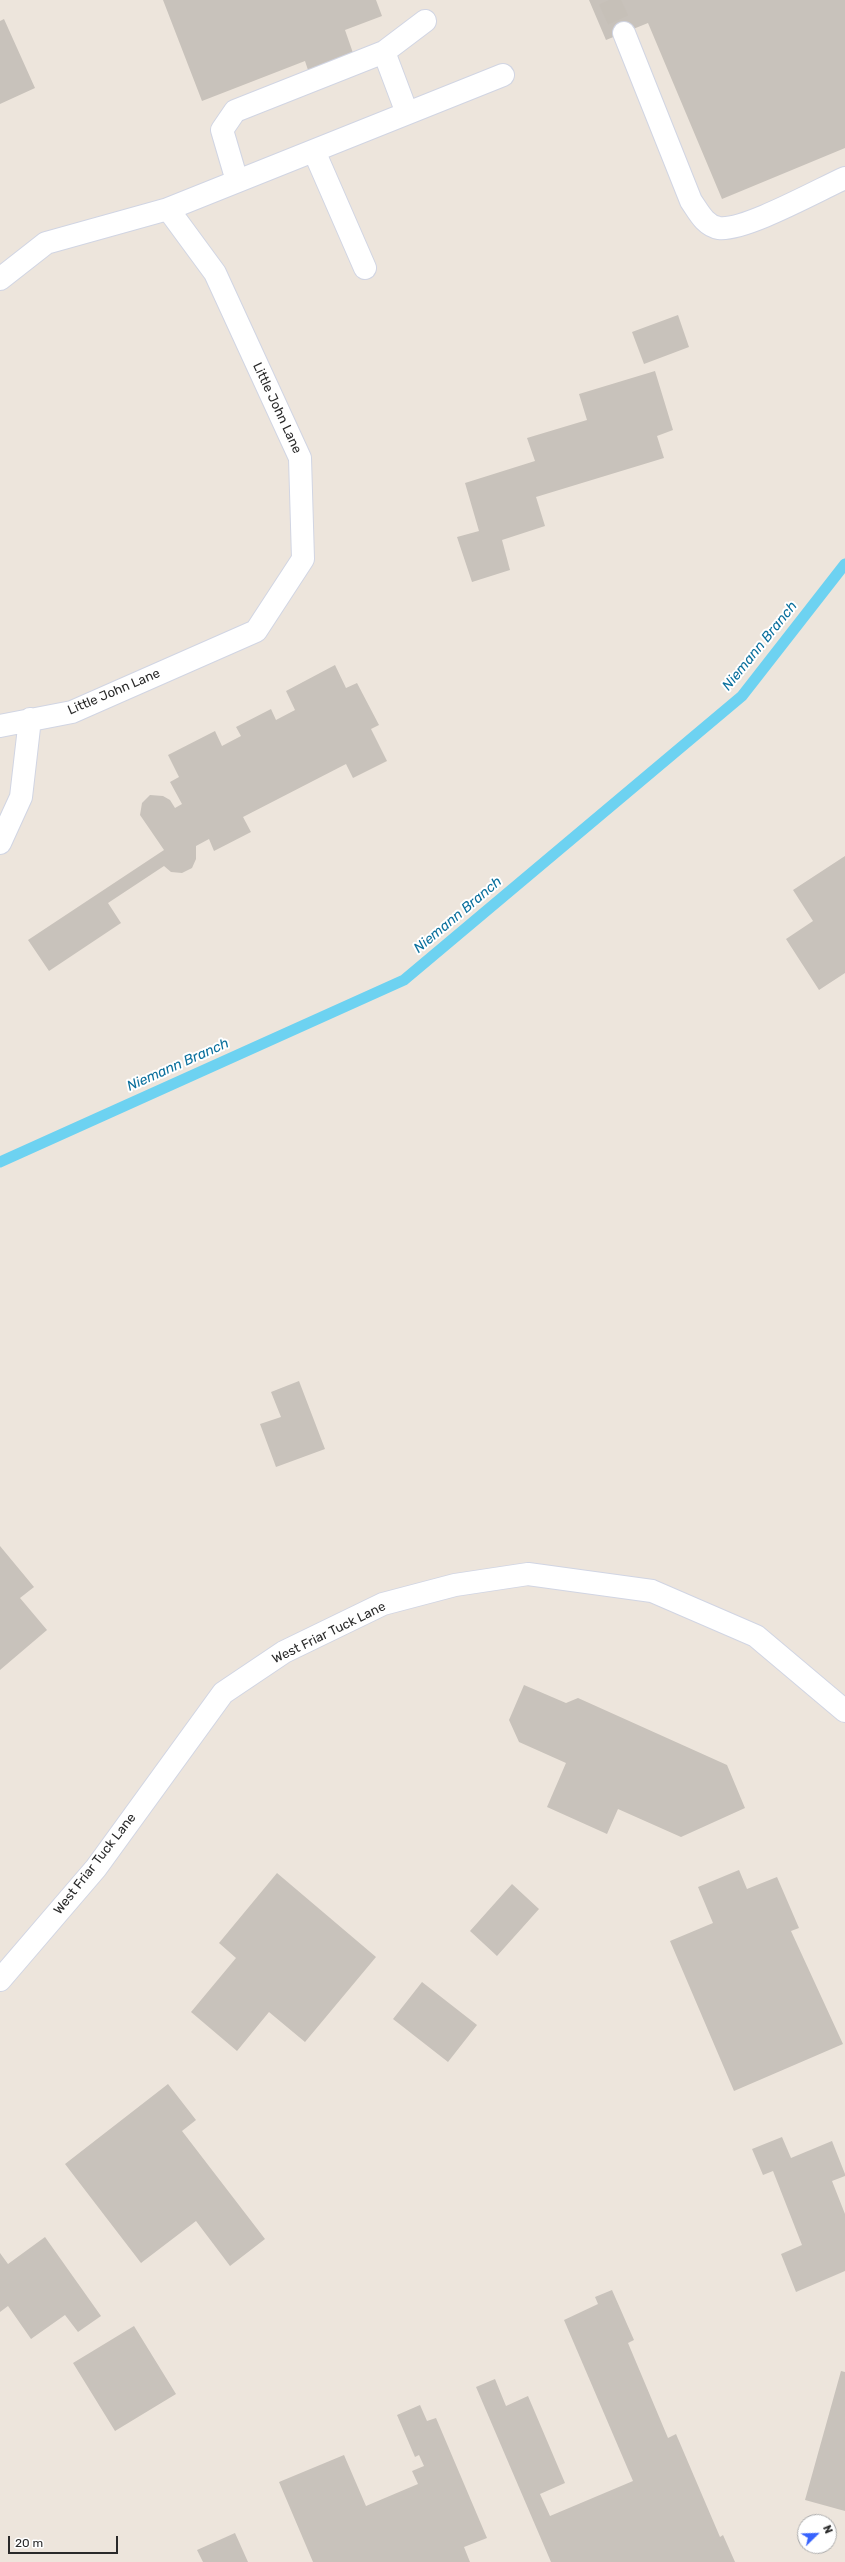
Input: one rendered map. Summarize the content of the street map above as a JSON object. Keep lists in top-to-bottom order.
{
  "streets": {
    "street": ["Little John Lane", "West Friar Tuck Lane"]
  },
  "water": ["Niemann Branch"],
  "scale_bar": "20 m",
  "north": "top right"
}
